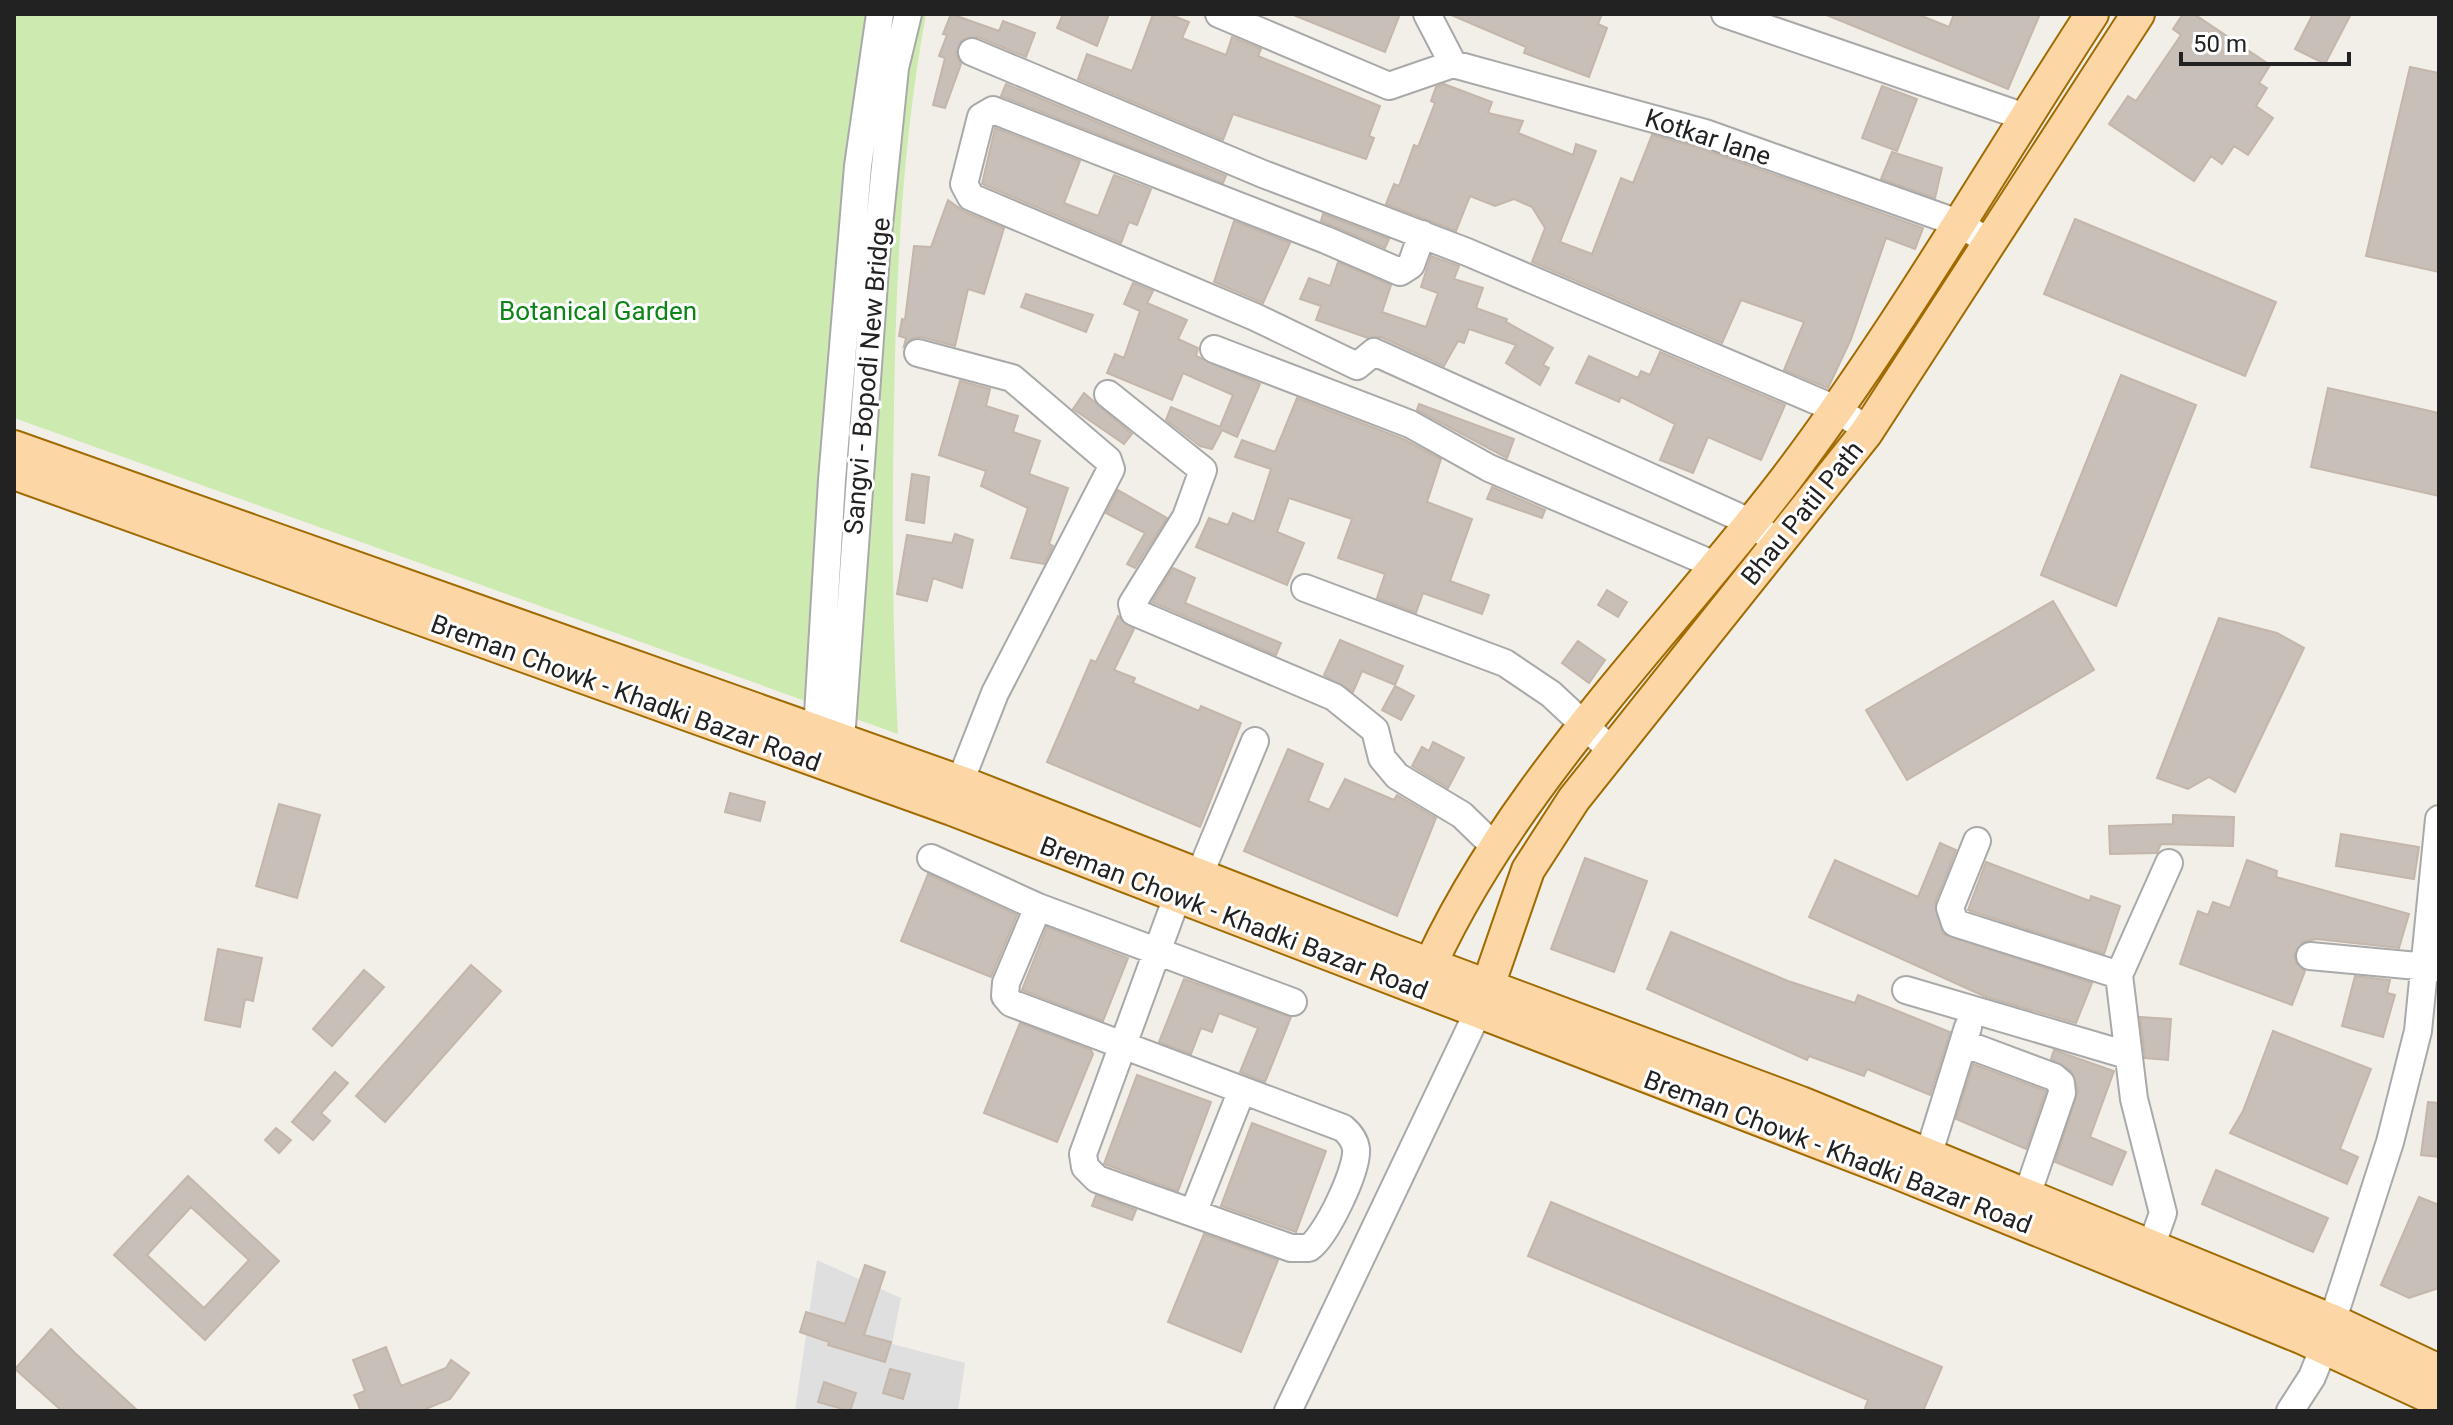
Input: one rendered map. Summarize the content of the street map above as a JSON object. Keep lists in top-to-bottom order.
{
  "streets": {
    "main road": ["Bhau Patil Path", "Breman Chowk - Khadki Bazar Road"],
    "street": ["Kotkar lane", "Sangvi - Bopodi New Bridge"]
  },
  "crossings": [
    ["Kotkar lane", "Bhau Patil Path"],
    ["Sangvi - Bopodi New Bridge", "Breman Chowk - Khadki Bazar Road"],
    ["Bhau Patil Path", "Breman Chowk - Khadki Bazar Road"]
  ],
  "parks": ["Botanical Garden"],
  "scale_bar": "50 m"
}
